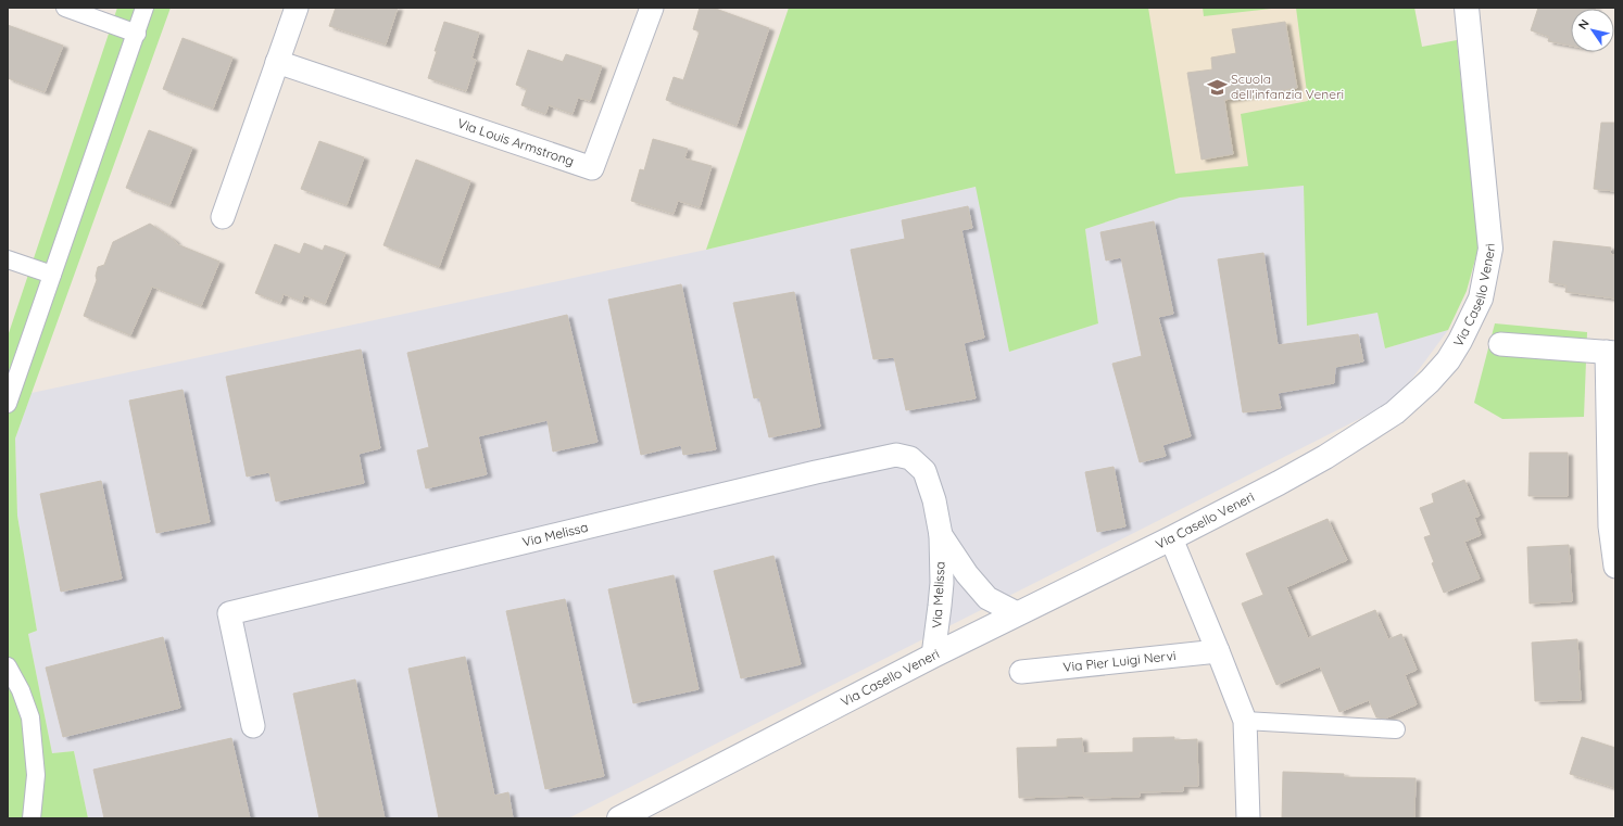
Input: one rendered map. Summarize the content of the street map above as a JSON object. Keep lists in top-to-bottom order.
{
  "streets": {
    "street": [
      "Via Louis Armstrong",
      "Via Casello Veneri",
      "Via Melissa",
      "Via Pier Luigi Nervi"
    ]
  },
  "crossings": [
    ["Via Casello Veneri", "Via Melissa"]
  ],
  "places": {
    "school or university": ["Scuola dell'infanzia Veneri"]
  },
  "north": "top left"
}
